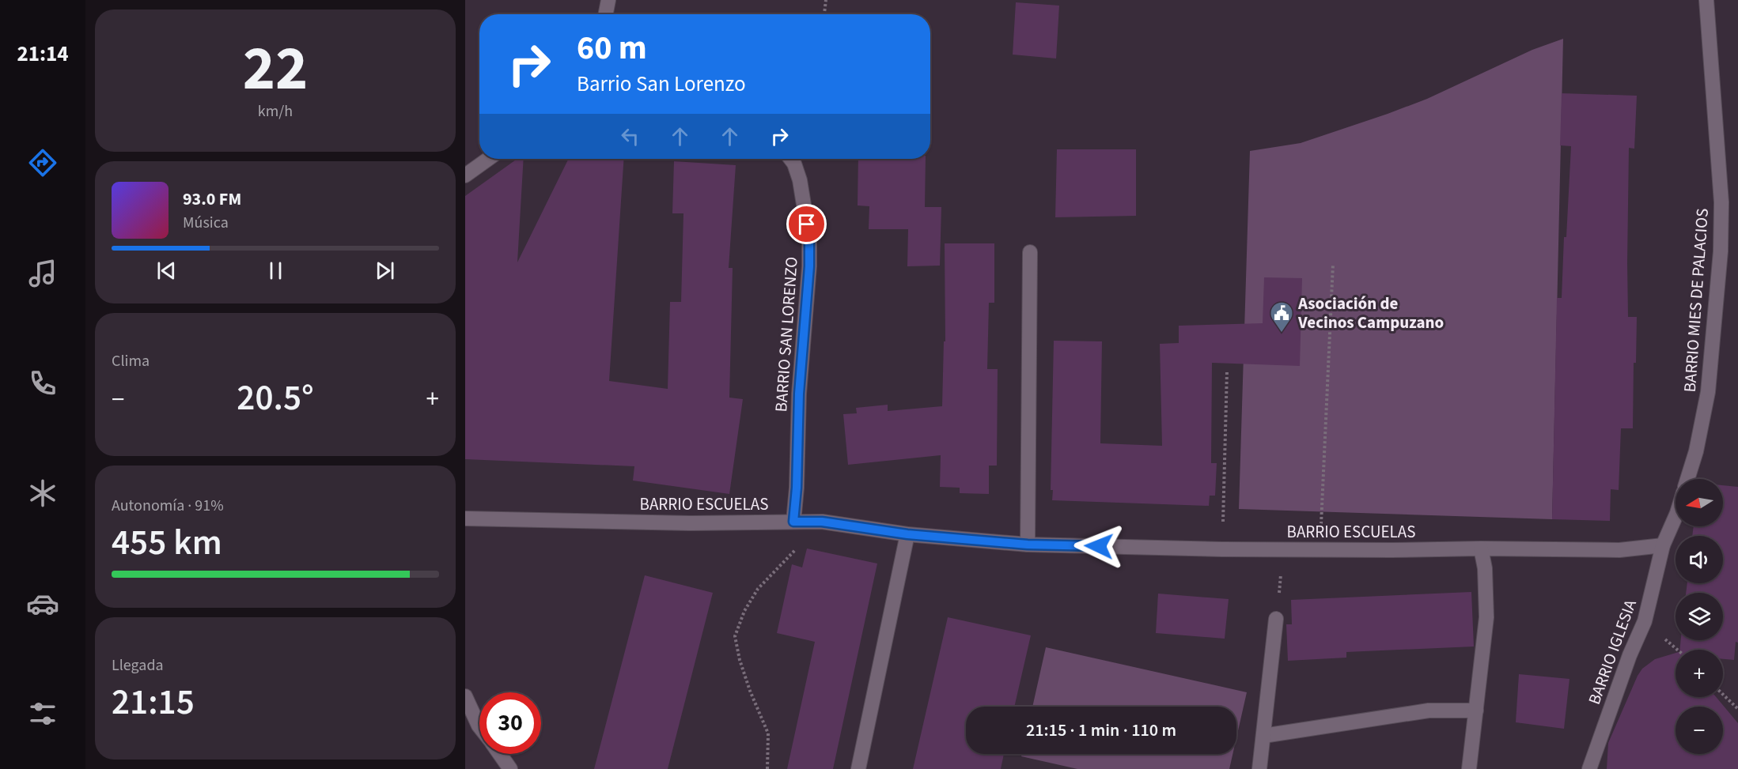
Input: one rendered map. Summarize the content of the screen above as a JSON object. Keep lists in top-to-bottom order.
{
  "streets": {
    "street": [
      "BARRIO MIES DE PALACIOS",
      "BARRIO SAN LORENZO",
      "BARRIO ESCUELAS",
      "BARRIO IGLESIA"
    ]
  },
  "crossings": [
    ["BARRIO SAN LORENZO", "BARRIO ESCUELAS"],
    ["BARRIO ESCUELAS", "BARRIO IGLESIA"]
  ],
  "places": {
    "public building": ["Asociación de Vecinos Campuzano"]
  },
  "north": "left",
  "page": {
    "tabs": "21:14",
    "tile": [
      ["22", "km/h"],
      "Clima",
      ["Autonomía · 91%", "455 km"],
      ["Llegada", "21:15"]
    ],
    "turn": ["60 m", "Barrio San Lorenzo"],
    "song": ["93.0 FM", "Música"],
    "heat": ["−", "20.5°", "+"],
    "map_buttons": ["+", "−"],
    "limit": "30",
    "trip": "21:15 · 1 min · 110 m"
  }
}
